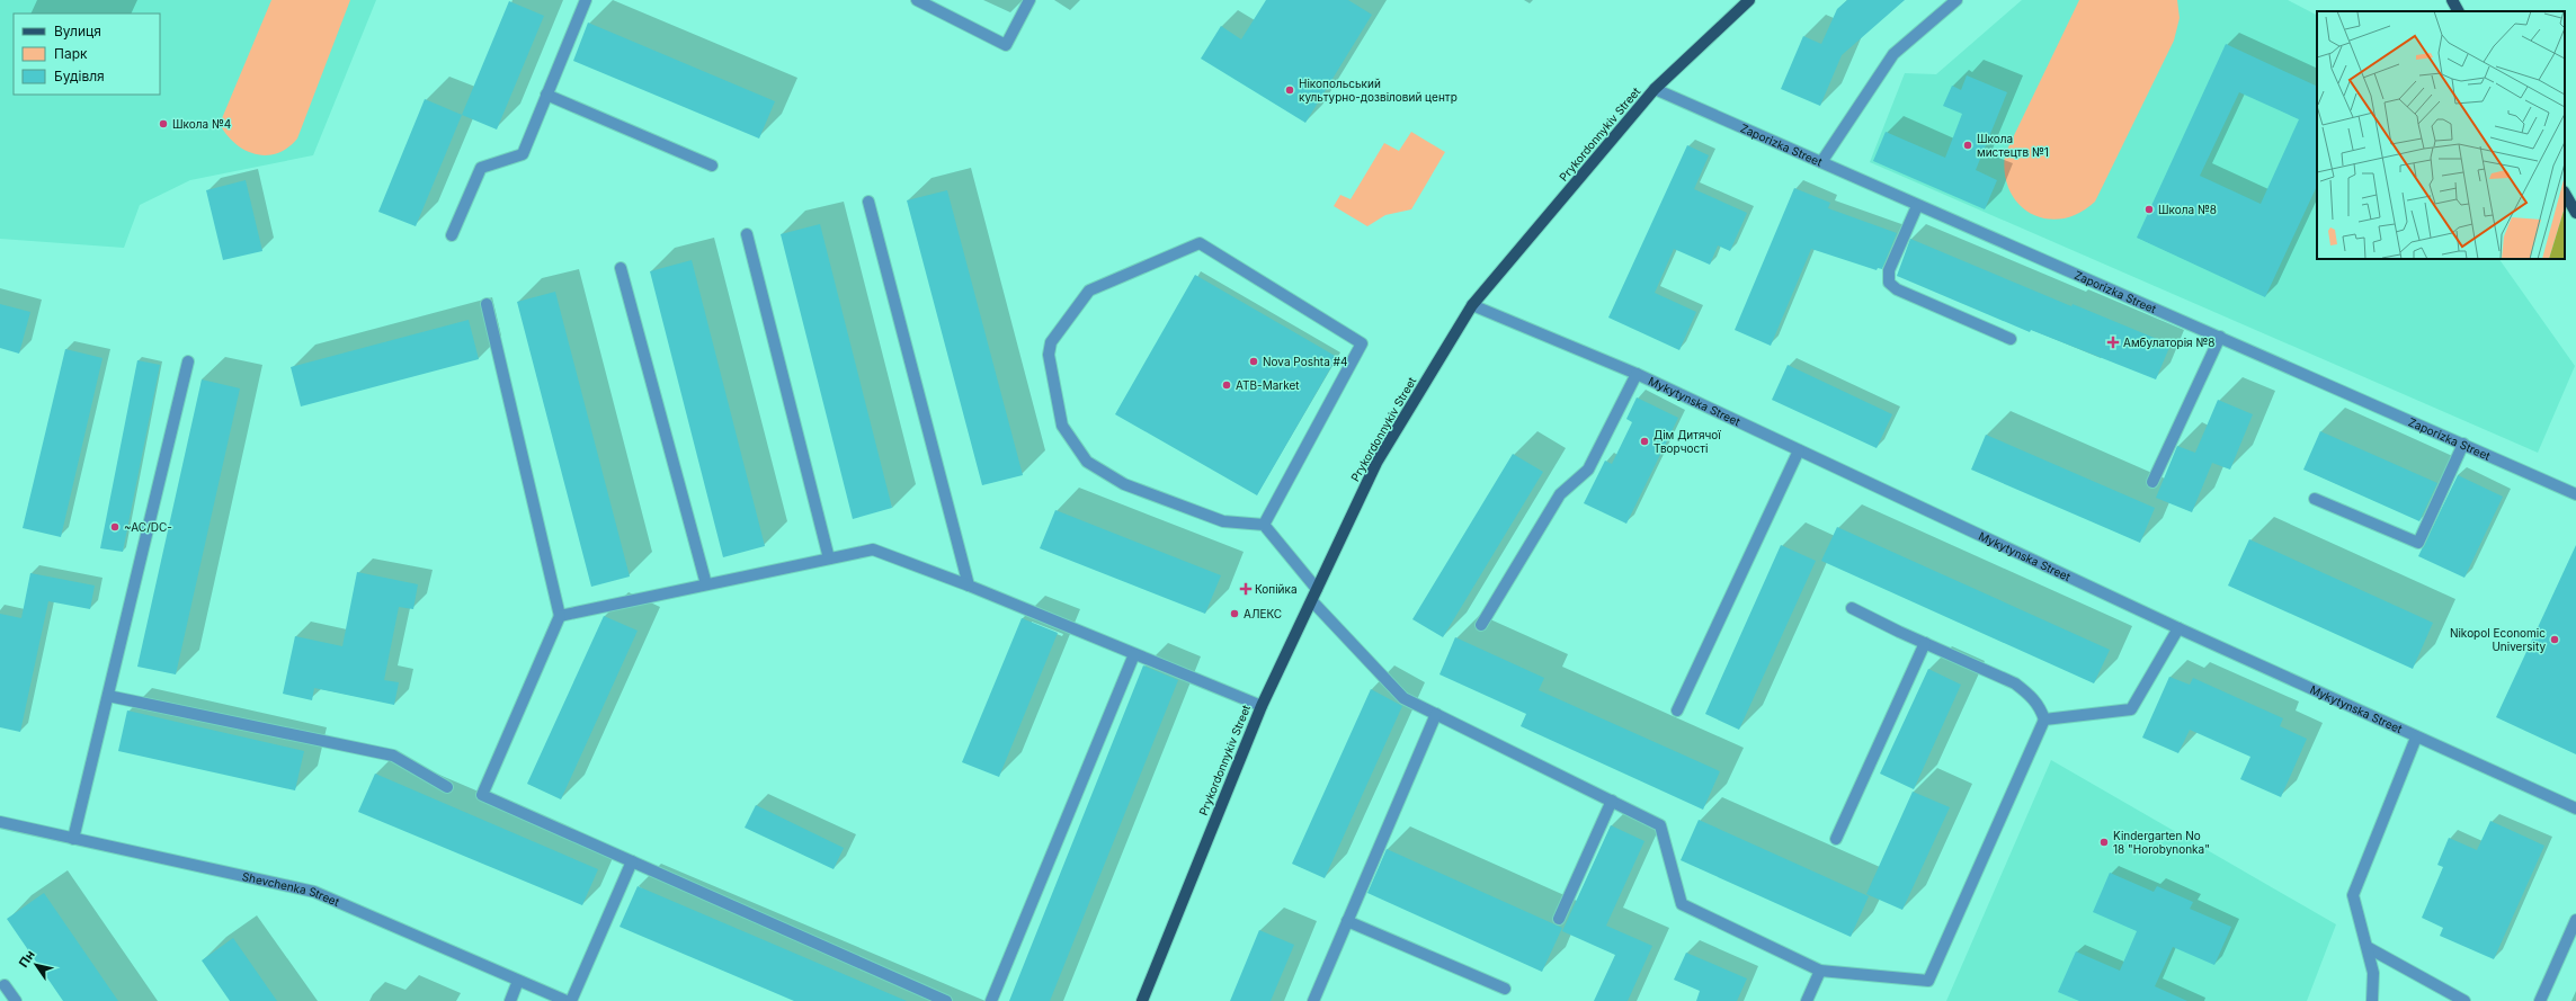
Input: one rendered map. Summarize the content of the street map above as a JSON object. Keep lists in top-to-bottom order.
{
  "streets": {
    "main road": ["Prykordonnykiv Street"],
    "street": ["Zaporizka Street", "Mykytynska Street", "Shevchenka Street"]
  },
  "crossings": [
    ["Prykordonnykiv Street", "Zaporizka Street"],
    ["Prykordonnykiv Street", "Mykytynska Street"]
  ],
  "places": {
    "other": [
      "Нікопольський культурно-дозвіловий центр",
      "Школа №4",
      "Школа мистецтв №1",
      "Школа №8",
      "Nova Poshta #4",
      "ATB-Market",
      "Дім Дитячої Творчості",
      "~AC/DC-",
      "АЛЕКС",
      "Nikopol Economic University",
      "Kindergarten No 18 \"Horobynonka\""
    ],
    "health": ["Амбулаторія №8", "Копійка"]
  },
  "legend": ["Вулиця", "Парк", "Будівля"],
  "north": "top left"
}
